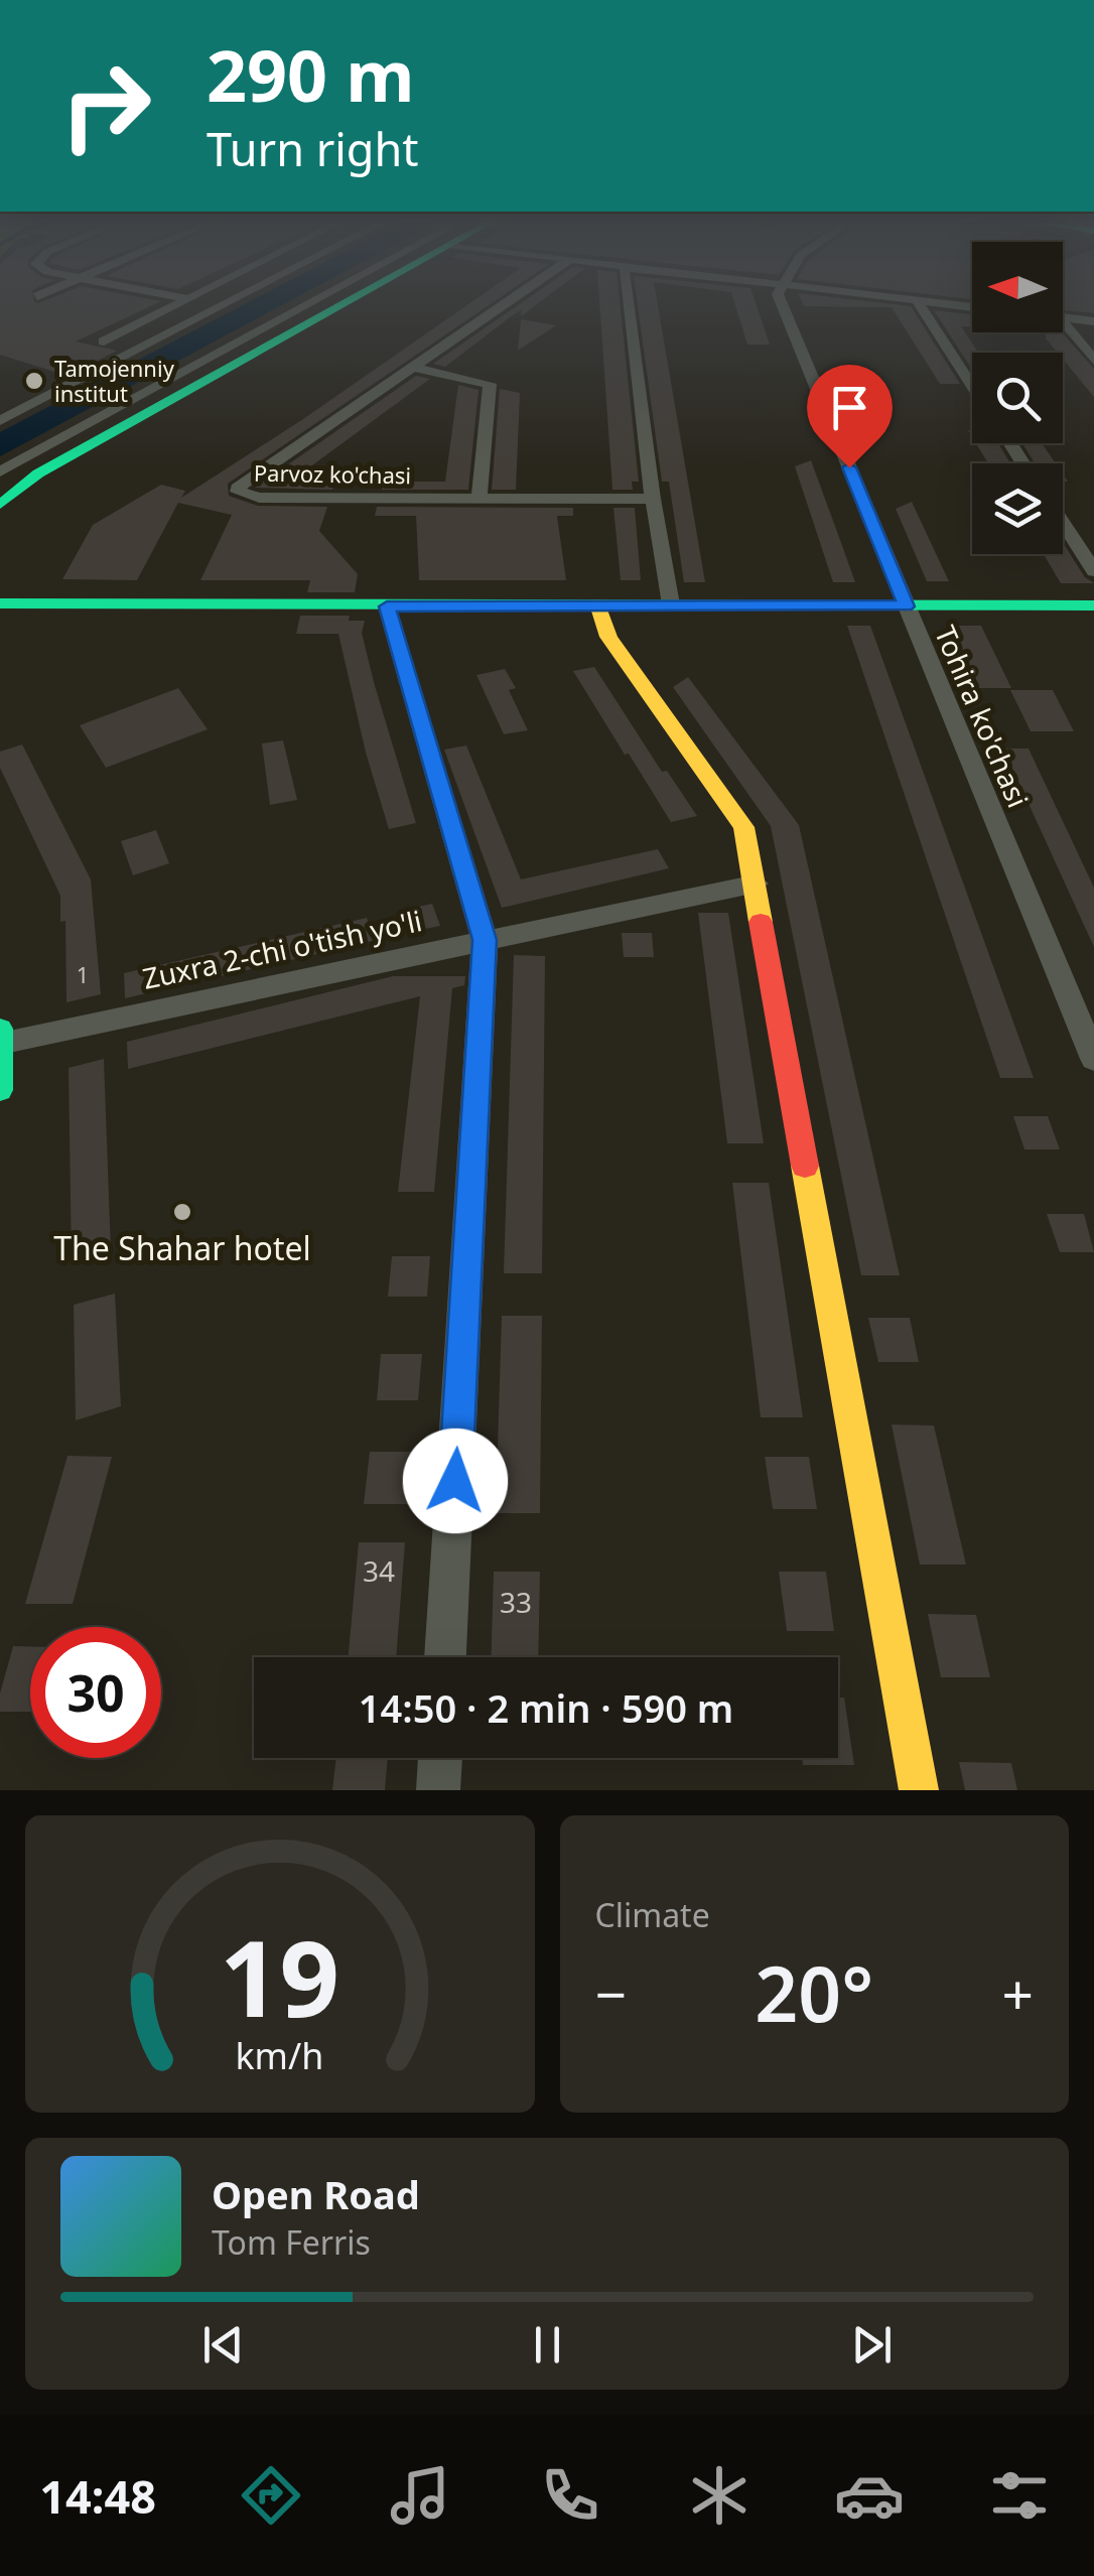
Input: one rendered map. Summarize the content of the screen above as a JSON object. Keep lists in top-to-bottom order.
{
  "streets": {
    "street": ["Parvoz ko'chasi", "Tohira ko'chasi", "Zuxra 2-chi o'tish yo'li"]
  },
  "places": ["Tamojenniy institut", "The Shahar hotel"],
  "house_numbers": ["1", "34", "33"],
  "north": "left",
  "page": {
    "turn": ["290 m", "Turn right"],
    "limit": "30",
    "trip": "14:50 · 2 min · 590 m",
    "tile": "Climate",
    "heat": ["−", "20°", "+"],
    "song": ["Open Road", "Tom Ferris"],
    "tabs": "14:48",
    "gauge": ["19", "km/h"]
  }
}
